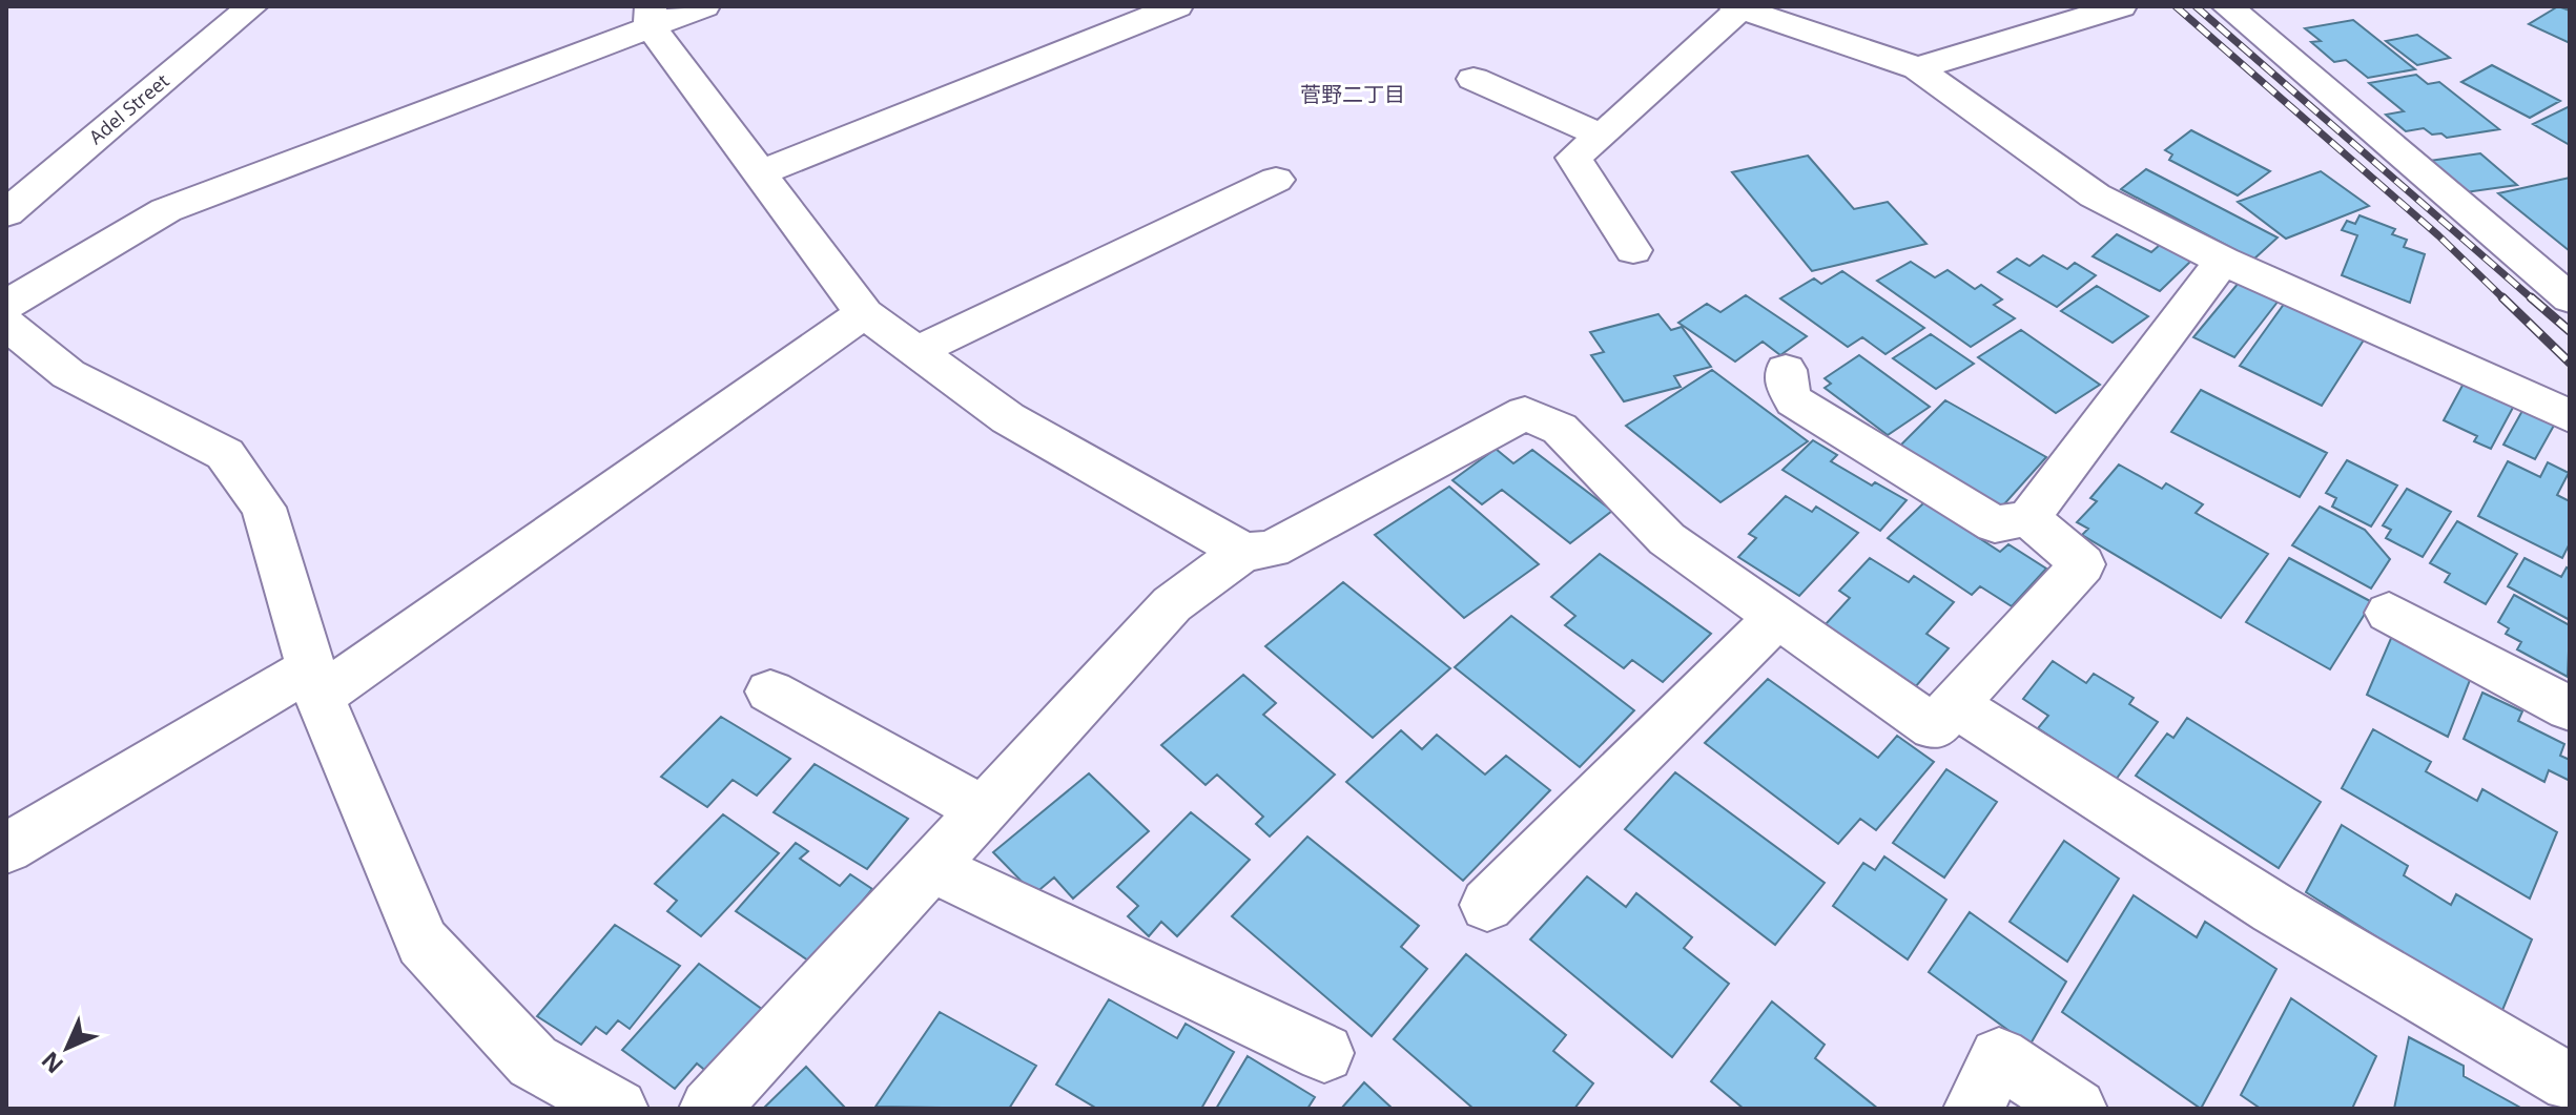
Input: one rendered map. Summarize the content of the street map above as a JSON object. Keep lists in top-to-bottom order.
{
  "streets": {
    "street": ["Adel Street"]
  },
  "districts": ["菅野二丁目"],
  "north": "bottom left"
}
